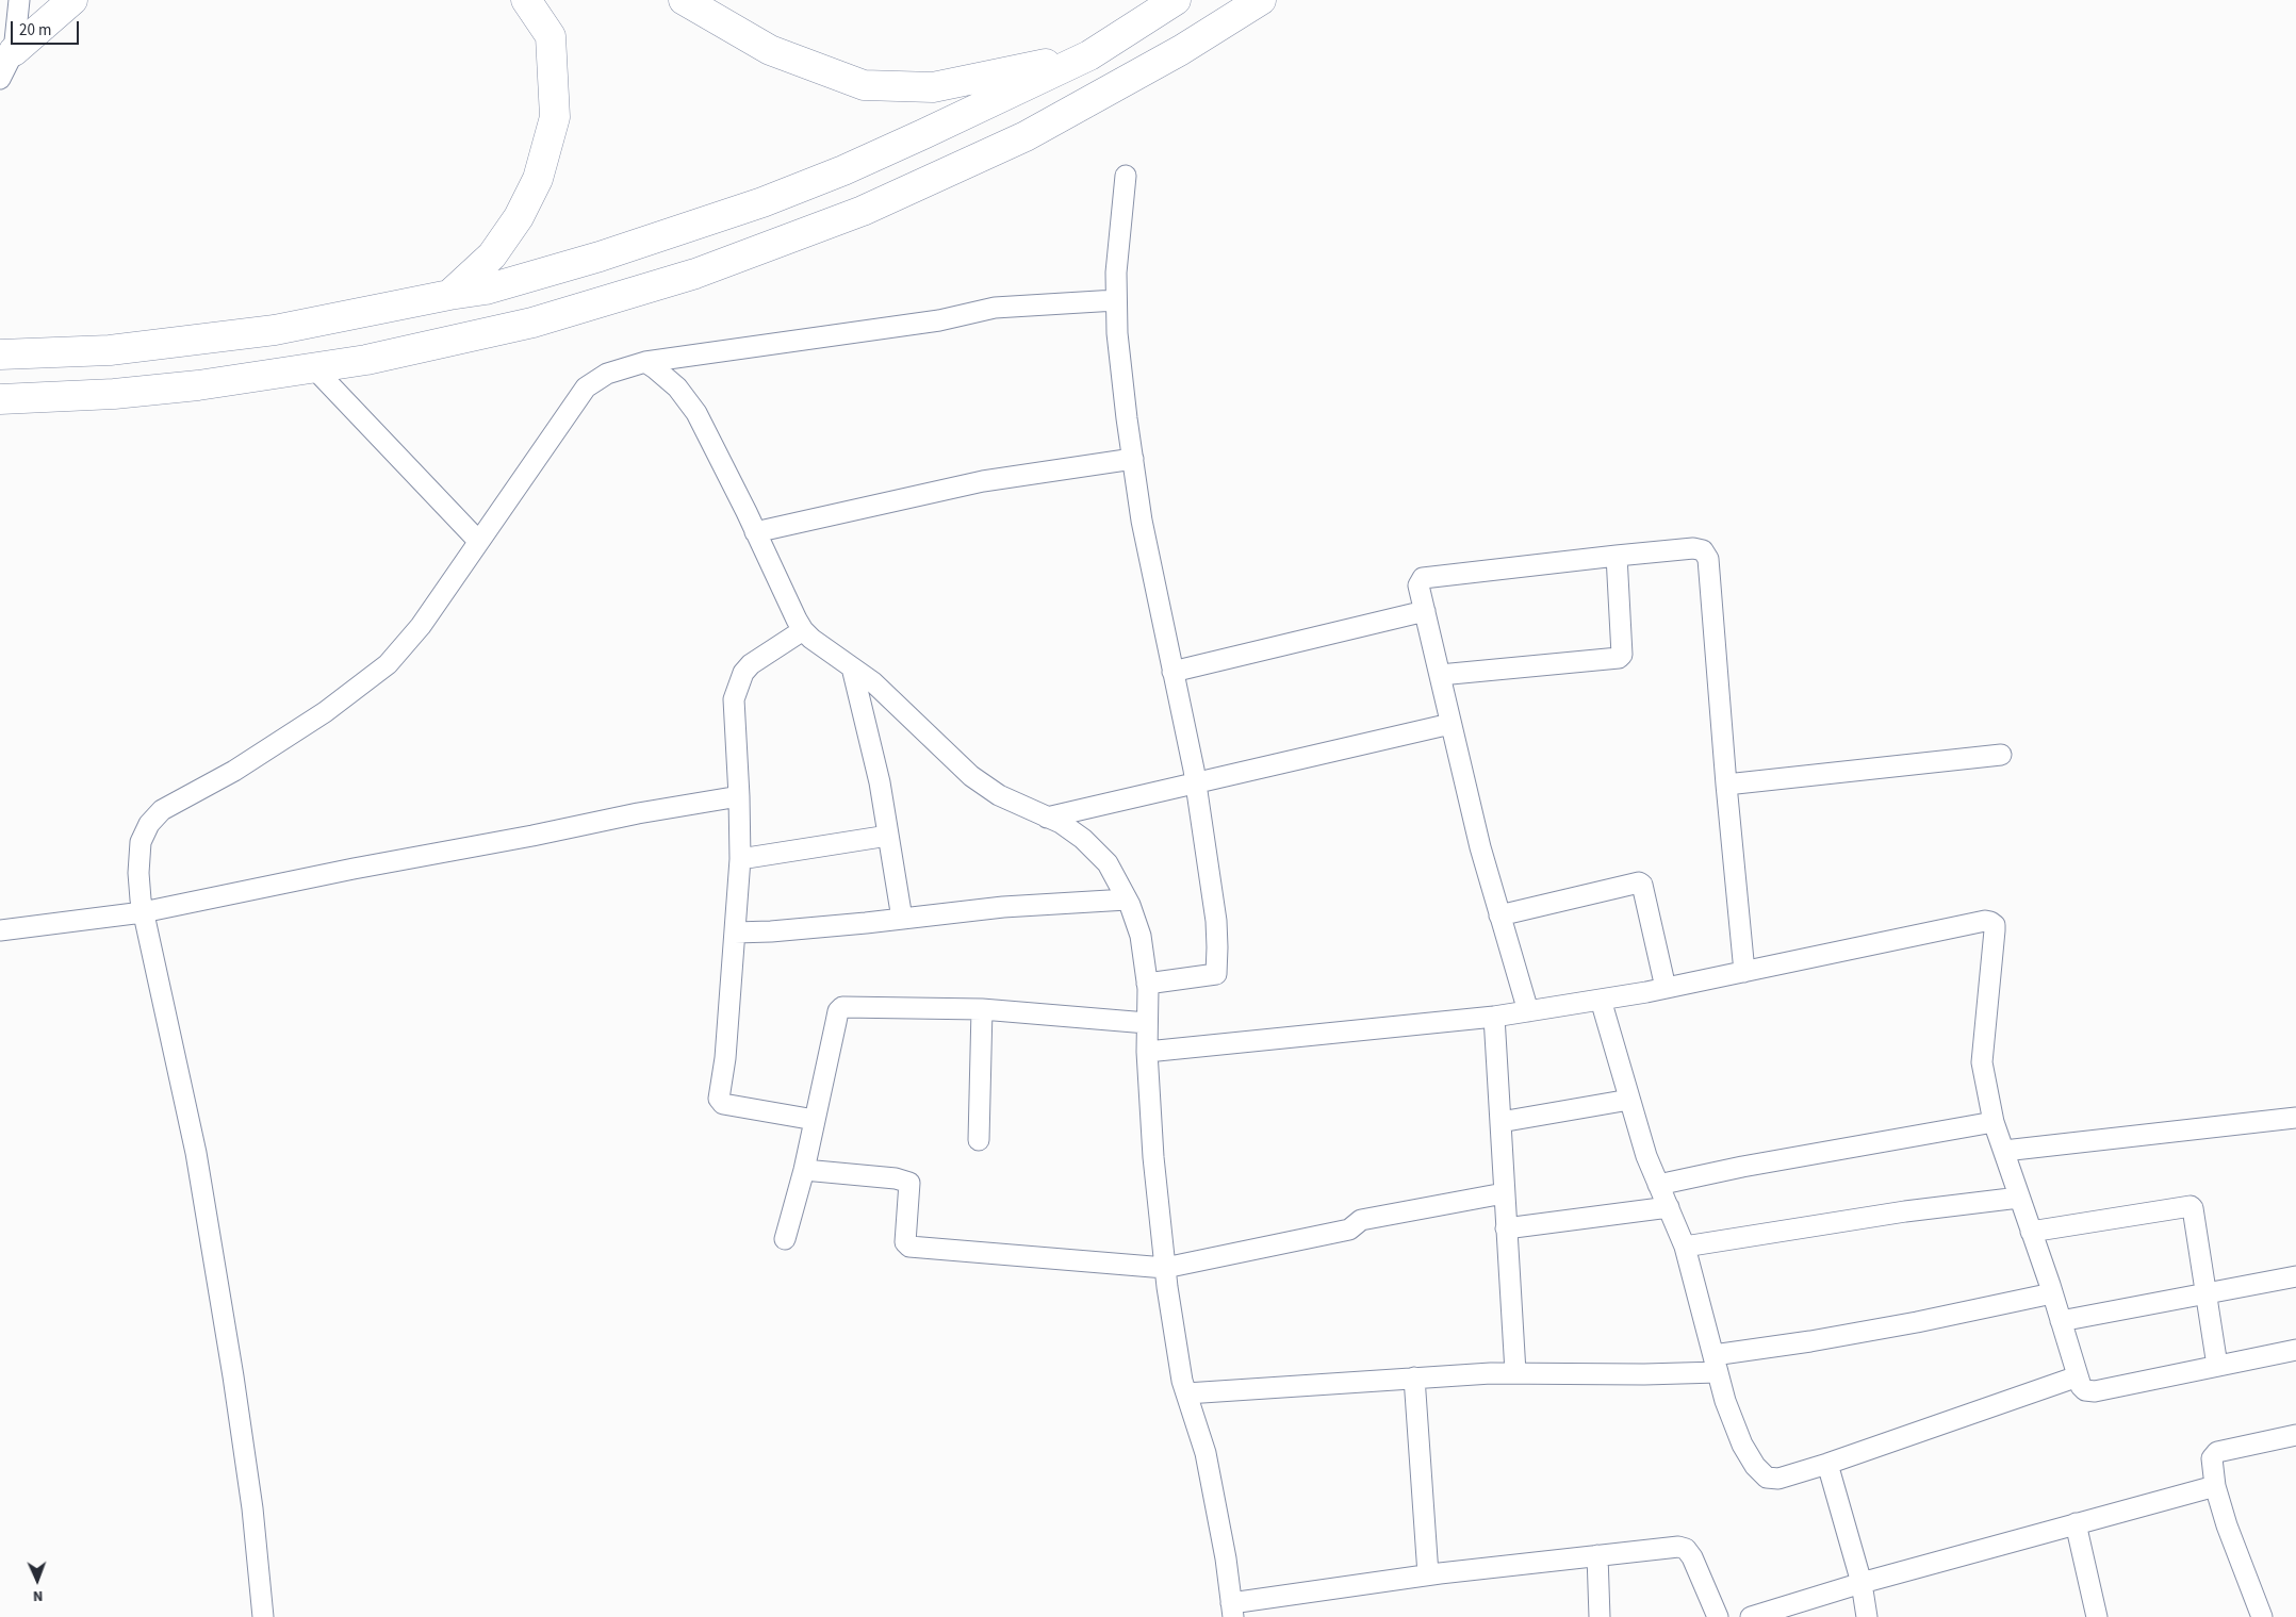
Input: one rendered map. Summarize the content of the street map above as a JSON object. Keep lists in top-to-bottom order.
{
  "scale_bar": "20 m",
  "north": "bottom"
}
